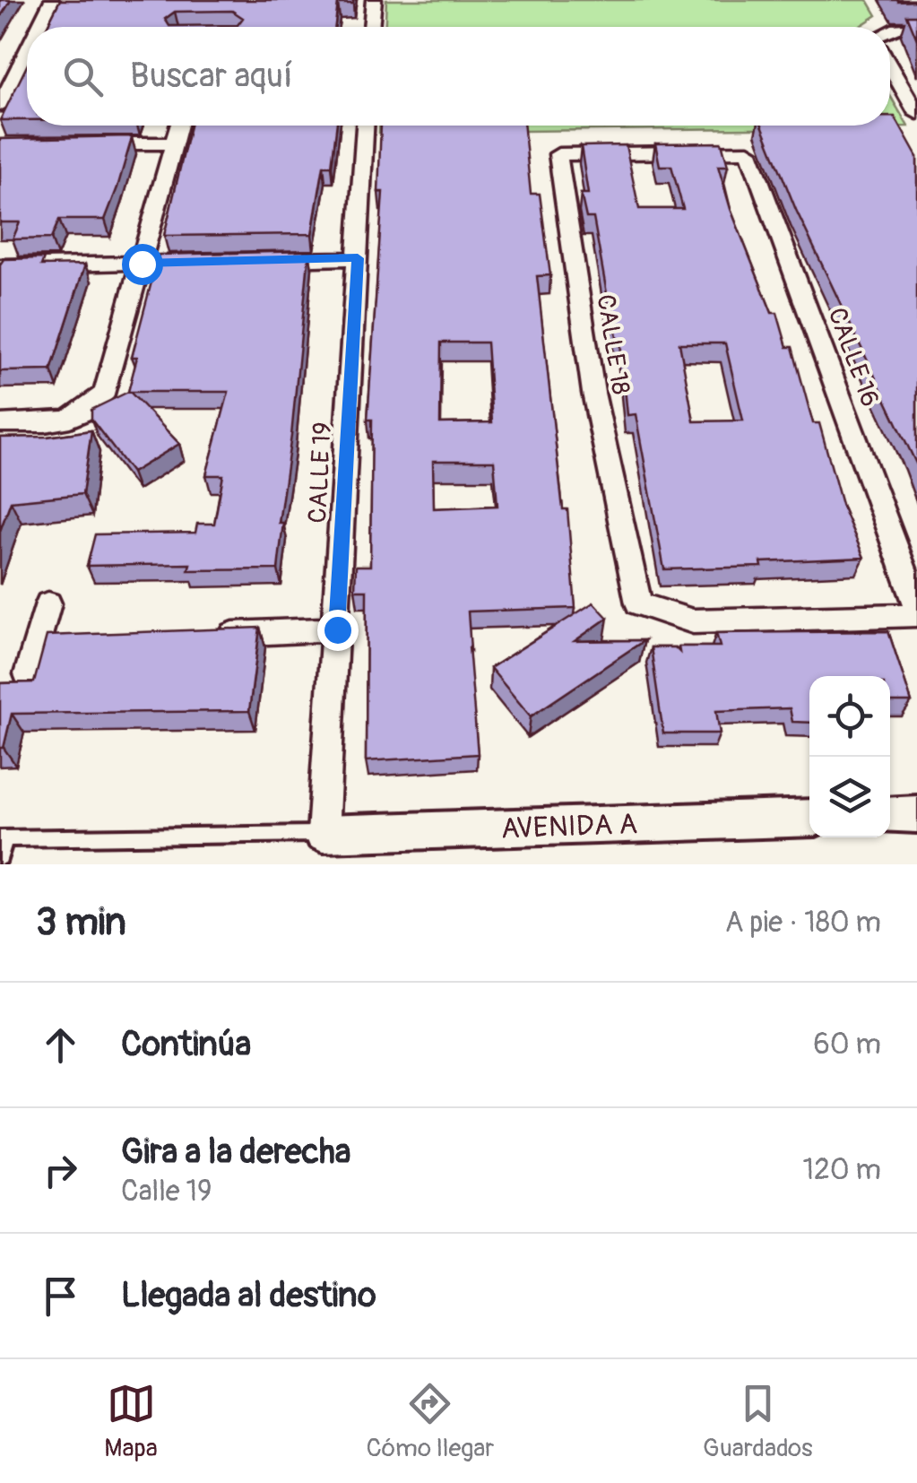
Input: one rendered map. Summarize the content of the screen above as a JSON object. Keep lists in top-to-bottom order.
{
  "streets": {
    "street": [
      "CALLE 18",
      "CALLE 16",
      "CALLE 19",
      "AVENIDA A"
    ]
  },
  "crossings": [
    ["CALLE 18", "CALLE 16"],
    ["CALLE 19", "AVENIDA A"]
  ],
  "page": {
    "search": "Buscar aquí",
    "heading": ["3 min", "A pie · 180 m"],
    "list": [
      ["Continúa", "60 m"],
      ["Gira a la derecha", "Calle 19", "120 m"],
      "Llegada al destino"
    ],
    "nav": ["Mapa", "Cómo llegar", "Guardados"]
  }
}
